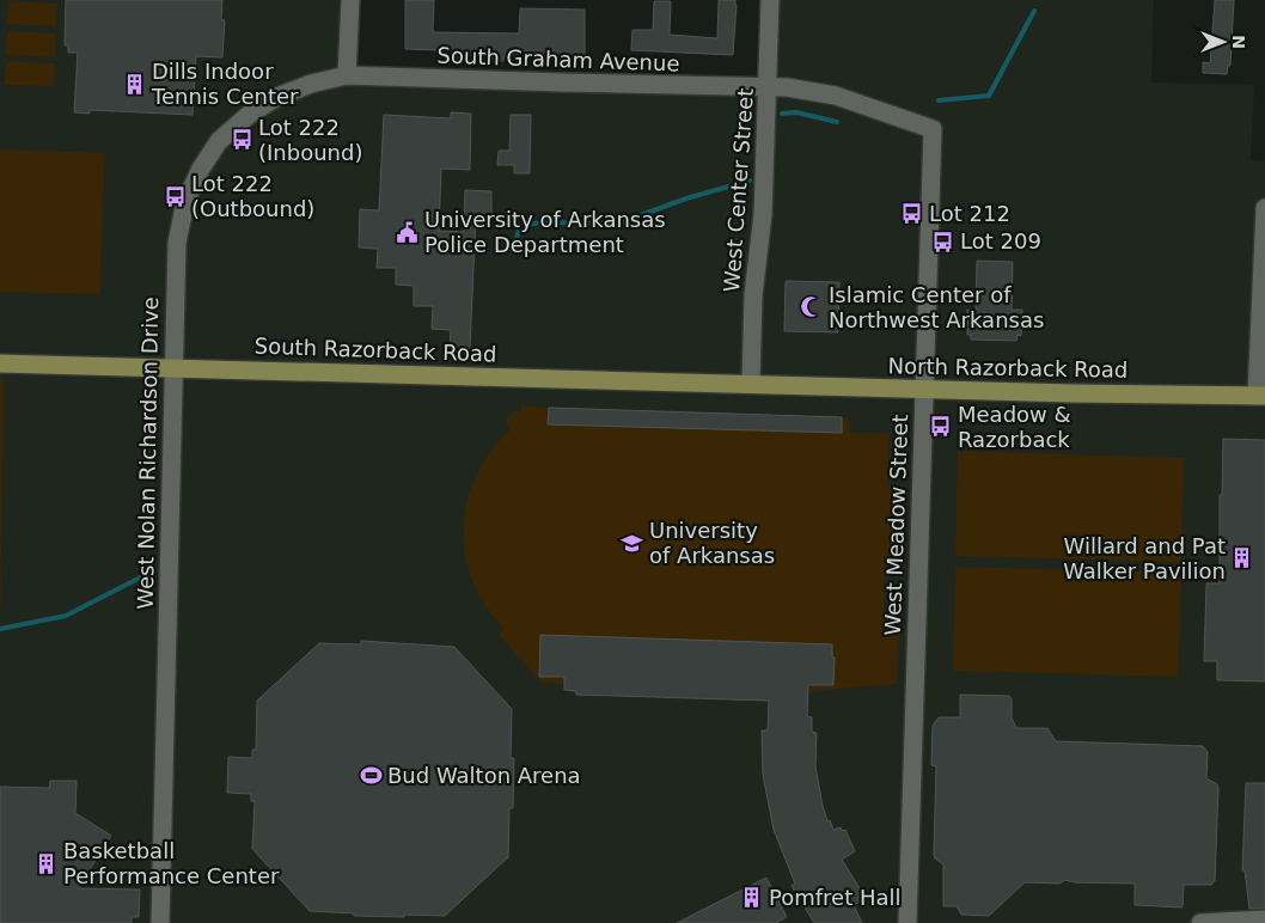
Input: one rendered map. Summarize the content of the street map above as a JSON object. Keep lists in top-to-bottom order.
{
  "streets": {
    "main road": ["South Razorback Road", "North Razorback Road"],
    "street": [
      "South Graham Avenue",
      "West Center Street",
      "West Nolan Richardson Drive",
      "West Meadow Street"
    ]
  },
  "crossings": [
    ["South Graham Avenue", "West Center Street"],
    ["South Graham Avenue", "West Nolan Richardson Drive"],
    ["South Graham Avenue", "West Meadow Street"],
    ["West Center Street", "South Razorback Road"],
    ["West Center Street", "North Razorback Road"],
    ["South Razorback Road", "North Razorback Road"],
    ["South Razorback Road", "West Nolan Richardson Drive"],
    ["North Razorback Road", "West Meadow Street"]
  ],
  "places": {
    "building": [
      "Dills Indoor Tennis Center",
      "Willard and Pat Walker Pavilion",
      "Basketball Performance Center",
      "Pomfret Hall"
    ],
    "bus stop": [
      "Lot 222 (Inbound)",
      "Lot 222 (Outbound)",
      "Lot 212",
      "Lot 209",
      "Meadow & Razorback"
    ],
    "public building": ["University of Arkansas Police Department"],
    "mosque": ["Islamic Center of Northwest Arkansas"],
    "school or university": ["University of Arkansas"],
    "sports": ["Bud Walton Arena"]
  },
  "north": "right"
}
